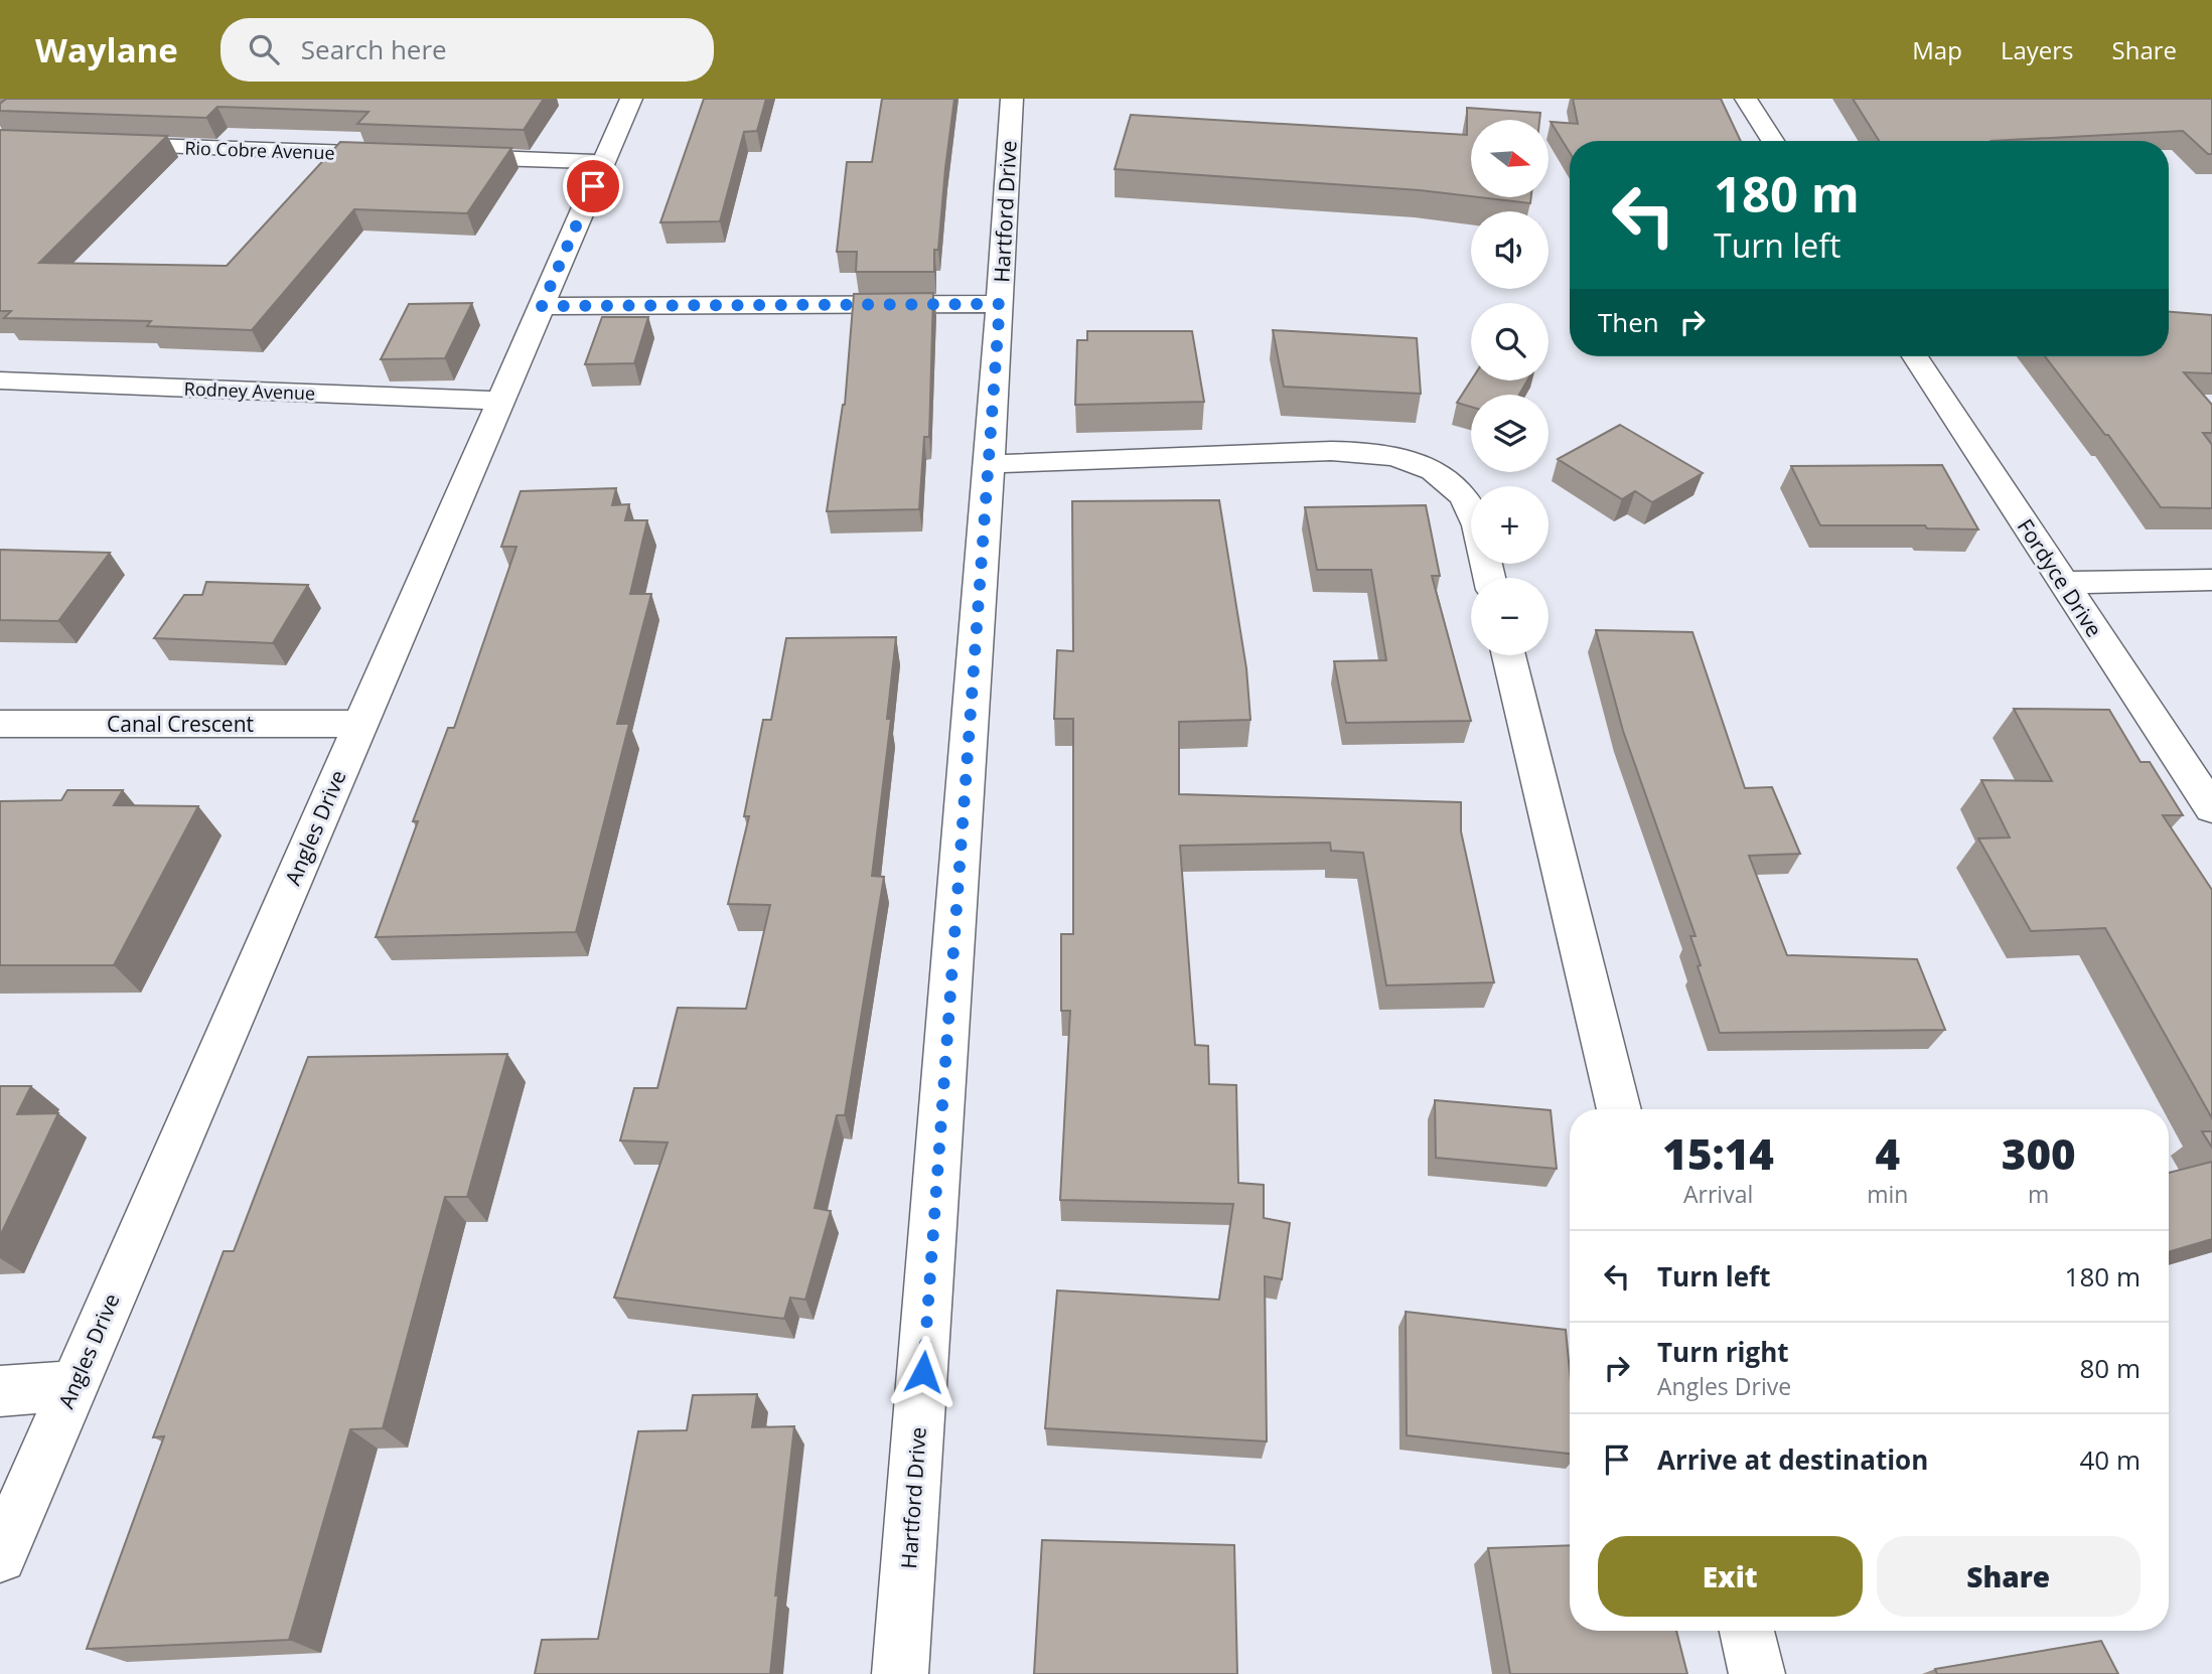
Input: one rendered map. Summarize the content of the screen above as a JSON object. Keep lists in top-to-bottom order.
{
  "streets": {
    "street": [
      "Rio Cobre Avenue",
      "Hartford Drive",
      "Rodney Avenue",
      "Fordyce Drive",
      "Canal Crescent",
      "Angles Drive"
    ]
  },
  "crossings": [
    ["Rodney Avenue", "Angles Drive"],
    ["Canal Crescent", "Angles Drive"]
  ],
  "north": "right",
  "page": {
    "header": "Waylane",
    "search": "Search here",
    "nav": ["Map", "Layers", "Share"],
    "map_buttons": ["+", "−"],
    "turn": ["180 m", "Turn left"],
    "then": "Then",
    "eta": [
      "15:14",
      "Arrival",
      "4",
      "min",
      "300",
      "m"
    ],
    "list": [
      {
        "name": "Turn left",
        "value": "180 m"
      },
      {
        "name": "Turn right",
        "note": "Angles Drive",
        "value": "80 m"
      },
      {
        "name": "Arrive at destination",
        "value": "40 m"
      }
    ],
    "buttons": ["Exit", "Share"]
  }
}
